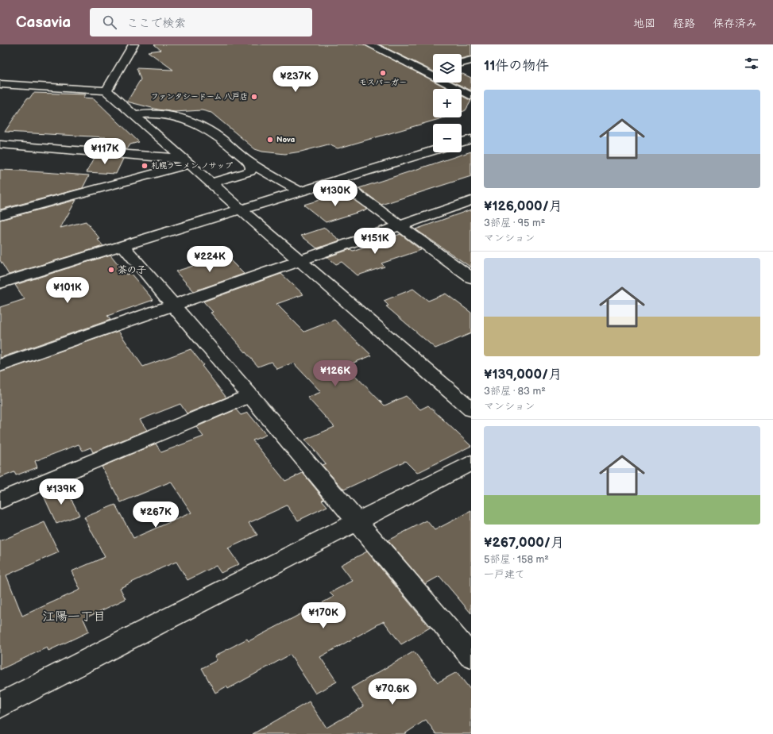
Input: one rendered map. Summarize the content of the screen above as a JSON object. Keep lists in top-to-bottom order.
{
  "districts": ["江陽一丁目"],
  "places": [
    "モスバーガー",
    "ファンタシードーム 八戸店",
    "Nova",
    "札幌ラーメン ノサップ",
    "茶の子"
  ],
  "page": {
    "header": "Casavia",
    "search": "ここで検索",
    "nav": ["地図", "経路", "保存済み"],
    "heading": "11件の物件",
    "map_buttons": ["+", "−"],
    "price": [
      "¥237K",
      "¥117K",
      "¥130K",
      "¥151K",
      "¥224K",
      "¥101K",
      "¥126K",
      "¥139K",
      "¥267K",
      "¥170K",
      "¥70.6K"
    ],
    "list": [
      {
        "name": "¥126,000/月",
        "note": "3部屋 · 95 m² · マンション"
      },
      {
        "name": "¥139,000/月",
        "note": "3部屋 · 83 m² · マンション"
      },
      {
        "name": "¥267,000/月",
        "note": "5部屋 · 158 m² · 一戸建て"
      }
    ]
  }
}
